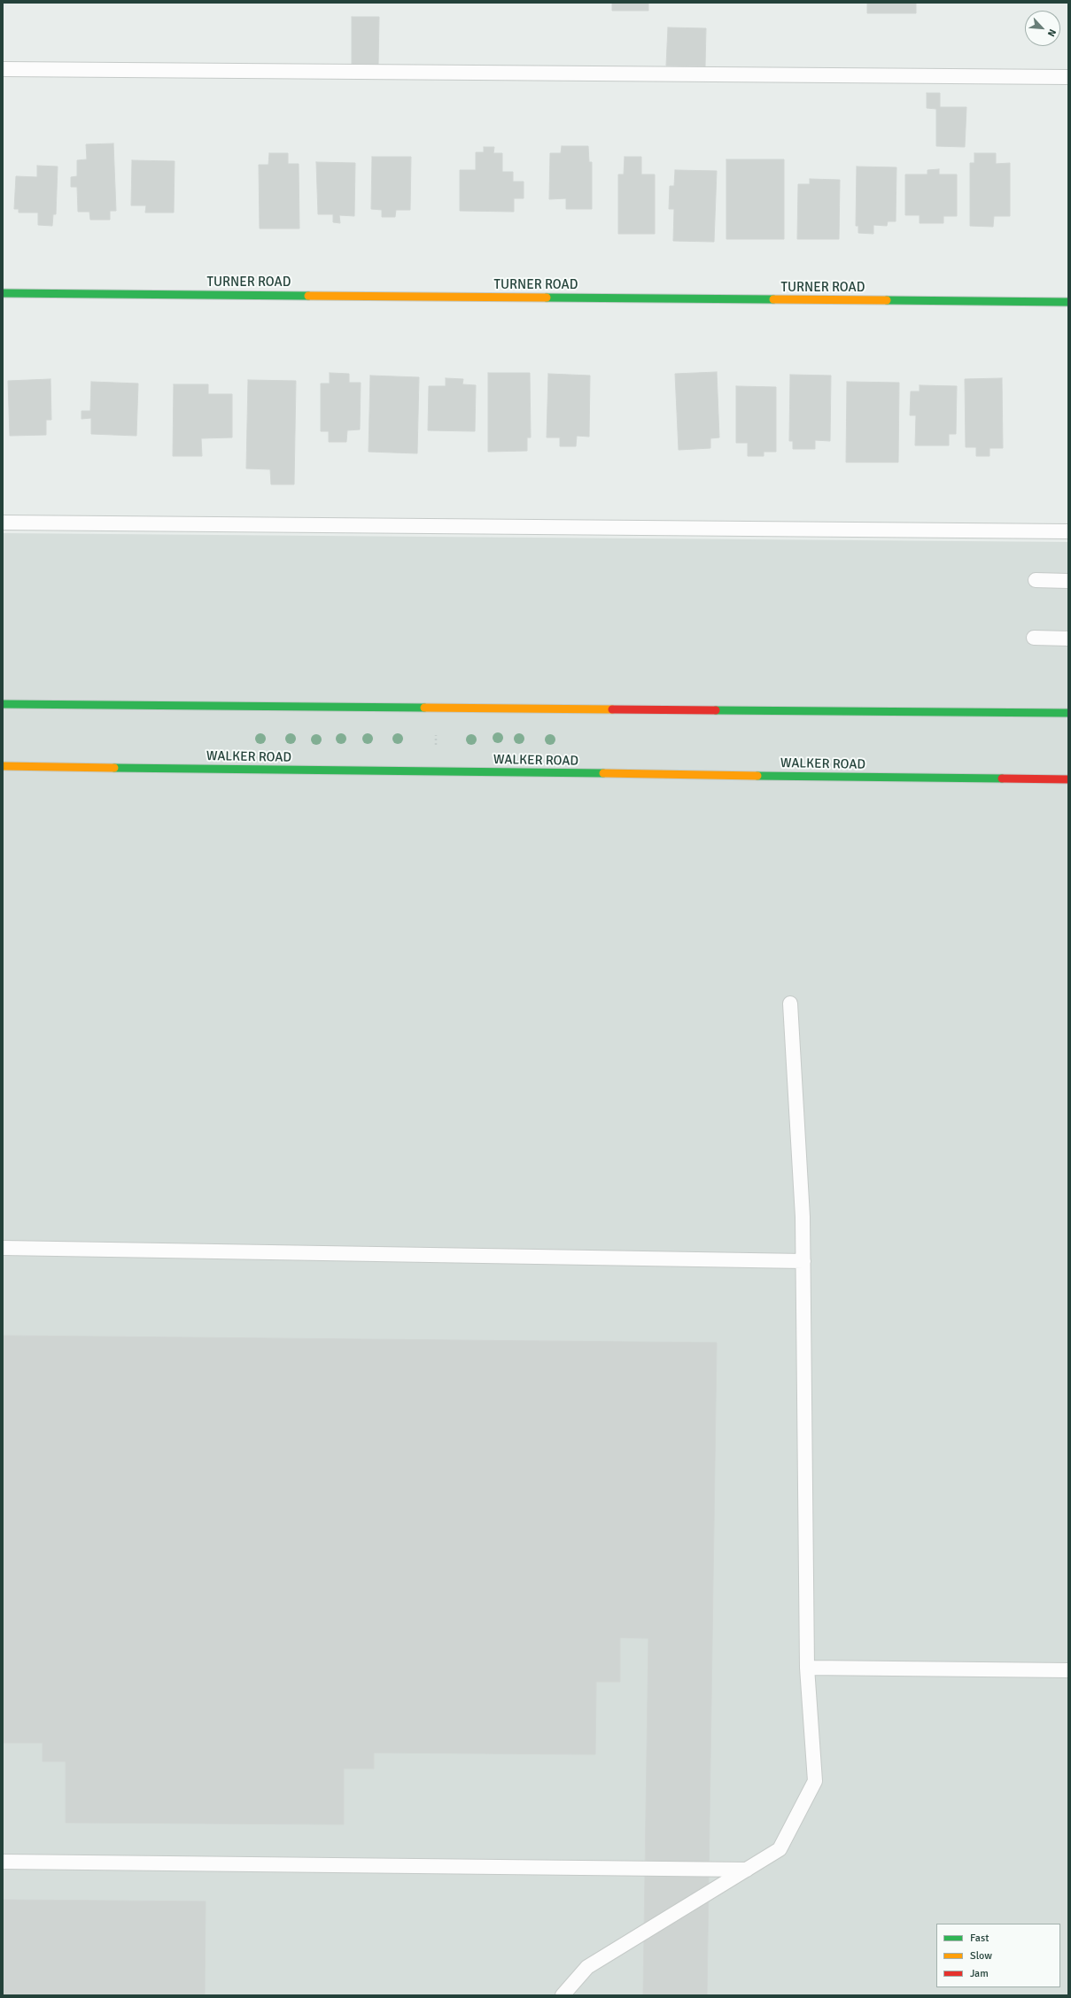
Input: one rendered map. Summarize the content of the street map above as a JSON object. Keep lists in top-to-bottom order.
{
  "streets": {
    "main road": ["TURNER ROAD", "WALKER ROAD"]
  },
  "legend": ["Fast", "Slow", "Jam"],
  "north": "bottom right"
}
